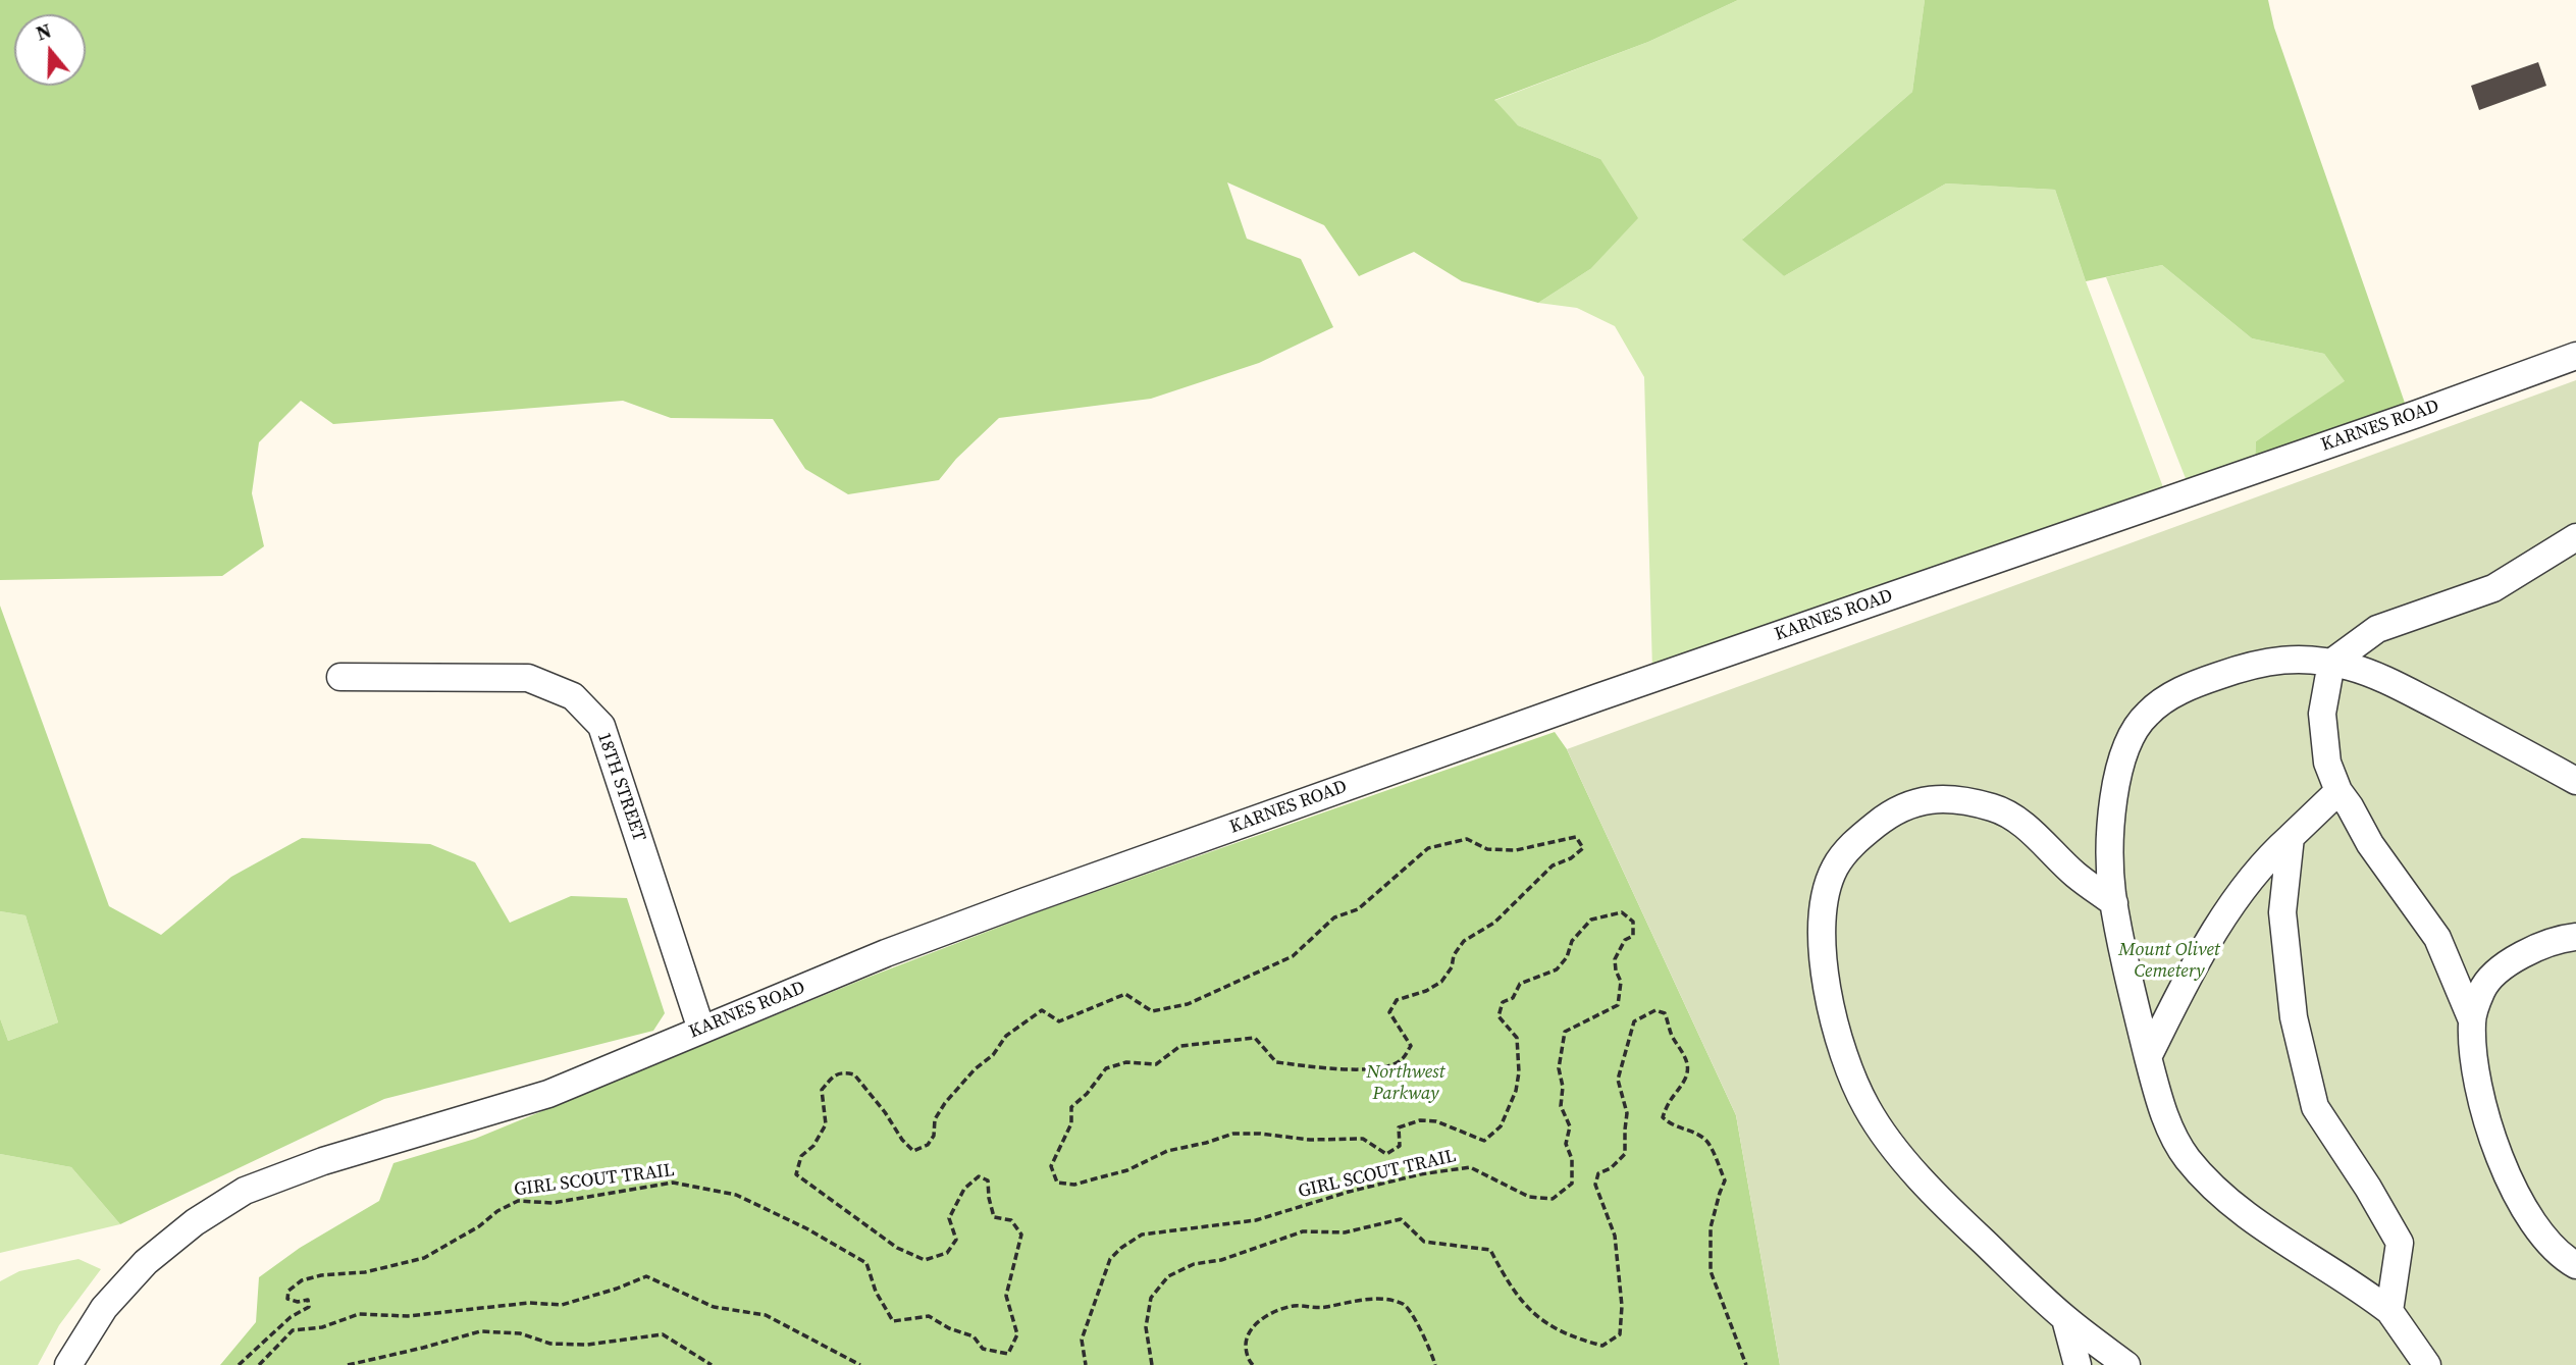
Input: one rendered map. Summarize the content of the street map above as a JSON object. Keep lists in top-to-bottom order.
{
  "streets": {
    "street": ["KARNES ROAD", "18TH STREET"],
    "path": ["GIRL SCOUT TRAIL"]
  },
  "crossings": [
    ["KARNES ROAD", "18TH STREET"]
  ],
  "parks": ["Mount Olivet Cemetery", "Northwest Parkway"],
  "north": "top"
}
